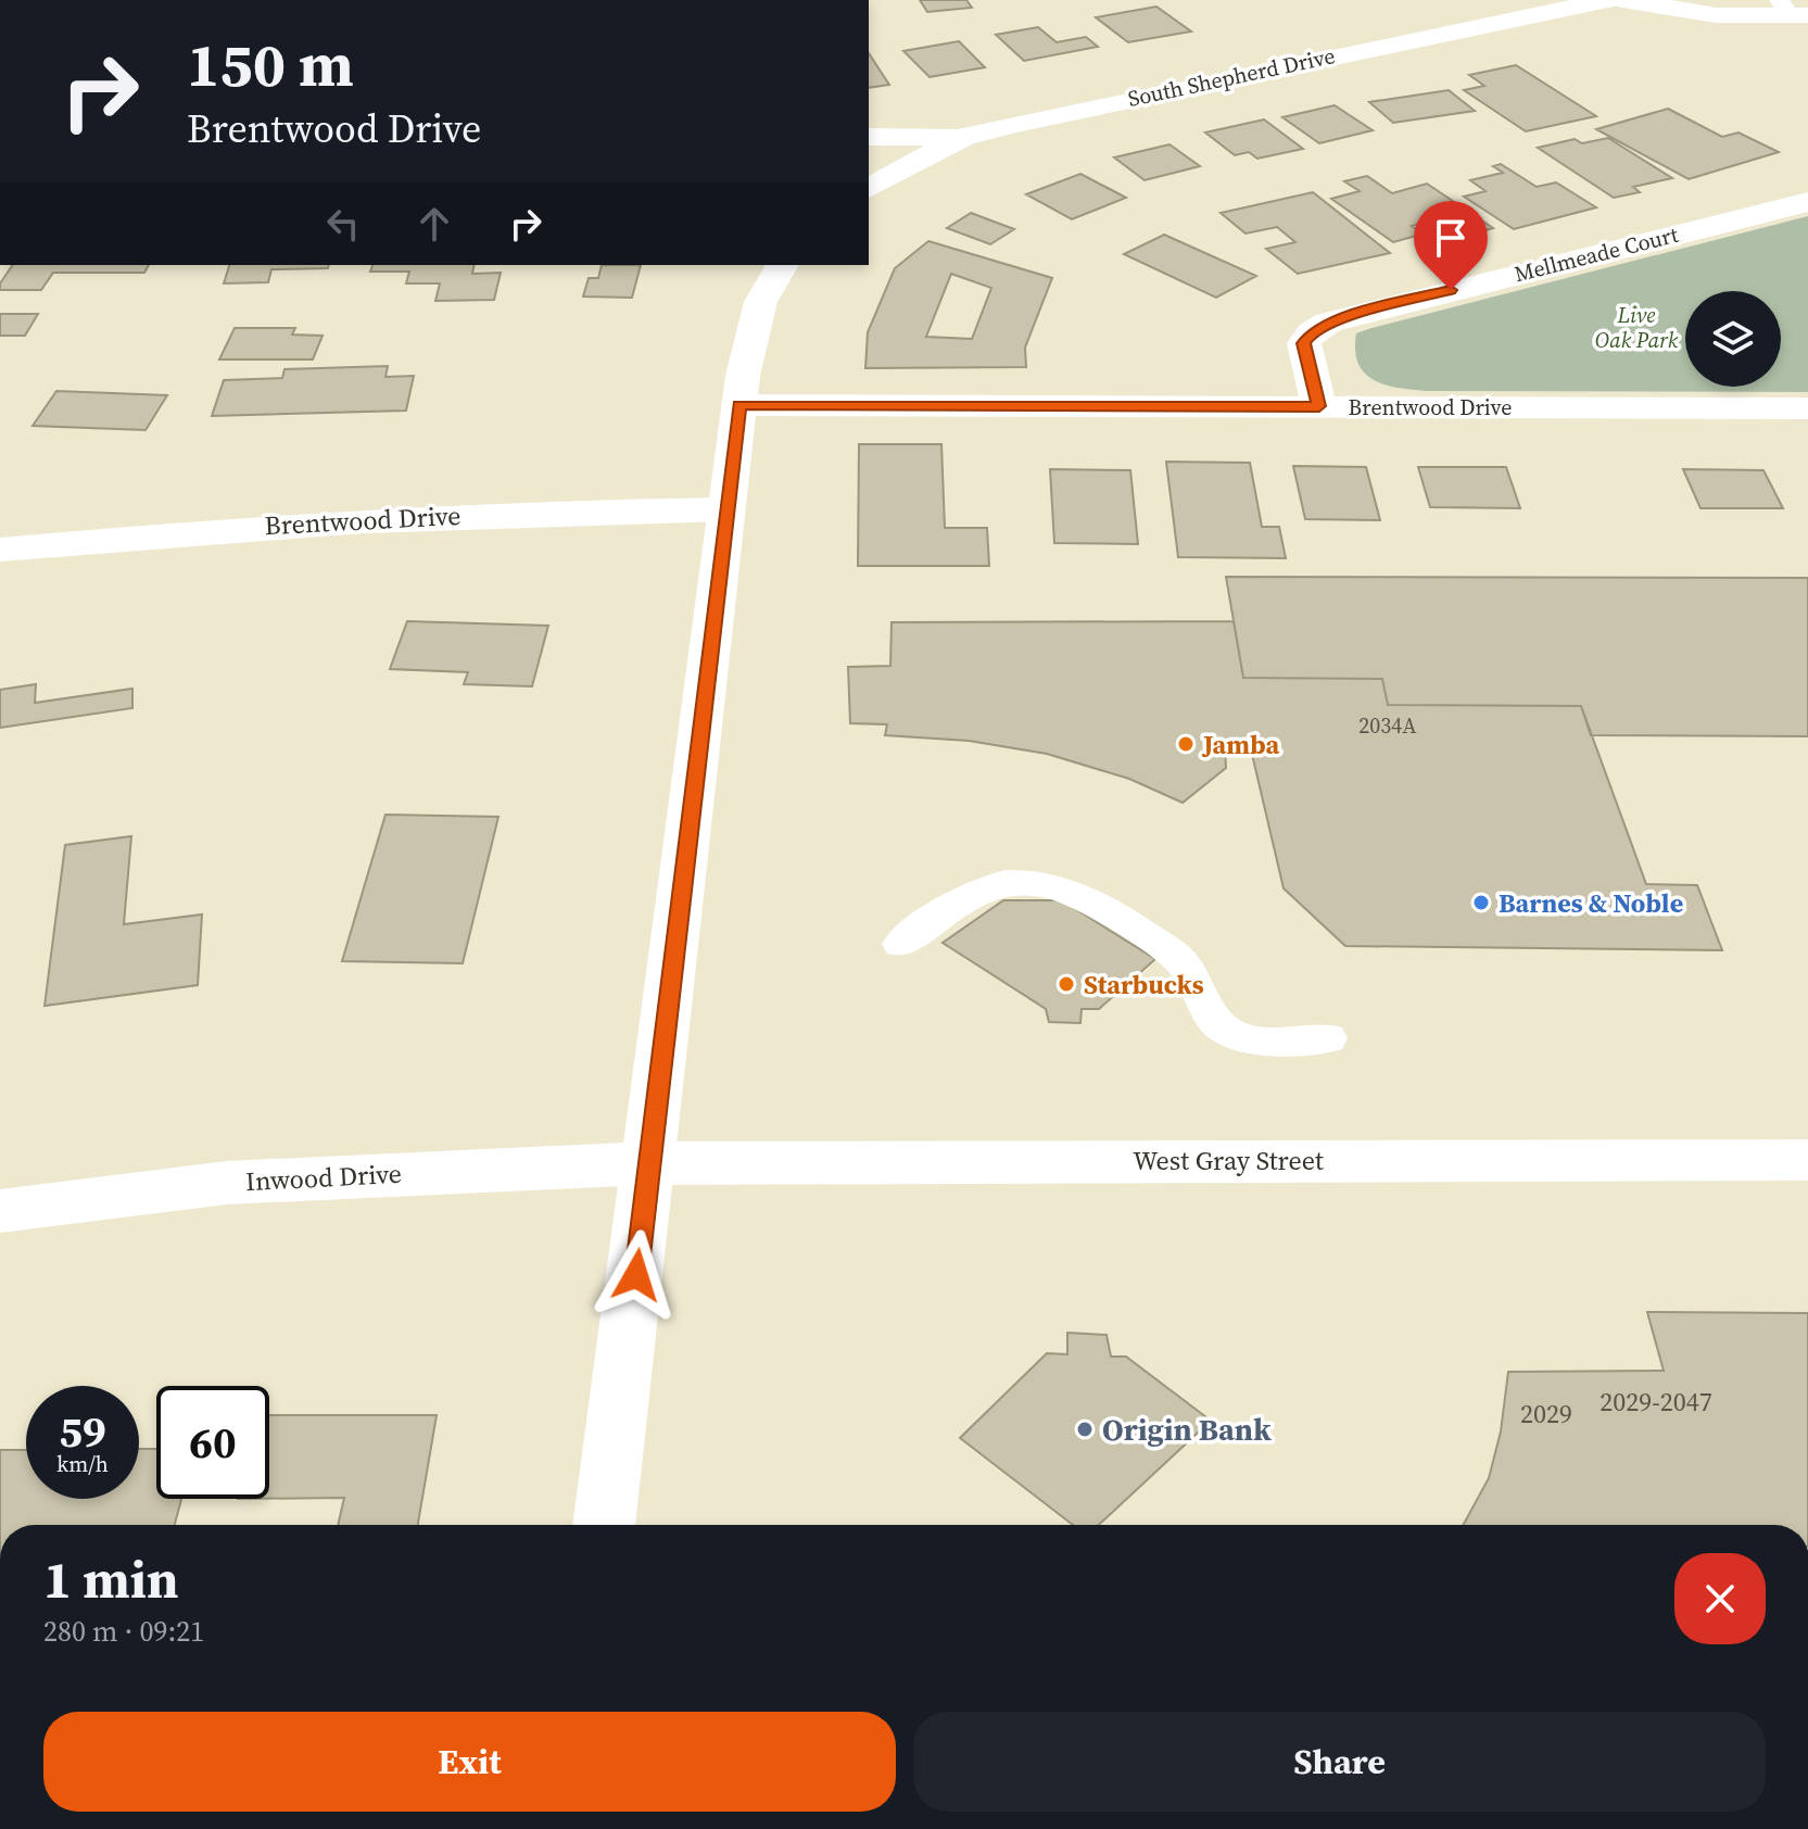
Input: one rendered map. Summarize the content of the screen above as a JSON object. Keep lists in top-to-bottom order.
{
  "streets": {
    "main road": [
      "South Shepherd Drive",
      "Mellmeade Court",
      "Brentwood Drive",
      "West Gray Street",
      "Inwood Drive"
    ]
  },
  "crossings": [
    ["Mellmeade Court", "Brentwood Drive"],
    ["West Gray Street", "Inwood Drive"]
  ],
  "parks": ["Live Oak Park"],
  "places": [
    "Jamba",
    "Barnes & Noble",
    "Starbucks",
    "Origin Bank"
  ],
  "house_numbers": ["2034A", "2029-2047", "2029"],
  "page": {
    "turn": ["150 m", "Brentwood Drive"],
    "speed": "59 km/h",
    "limit": "60",
    "heading": ["1 min", "280 m · 09:21"],
    "buttons": ["Exit", "Share"]
  }
}
